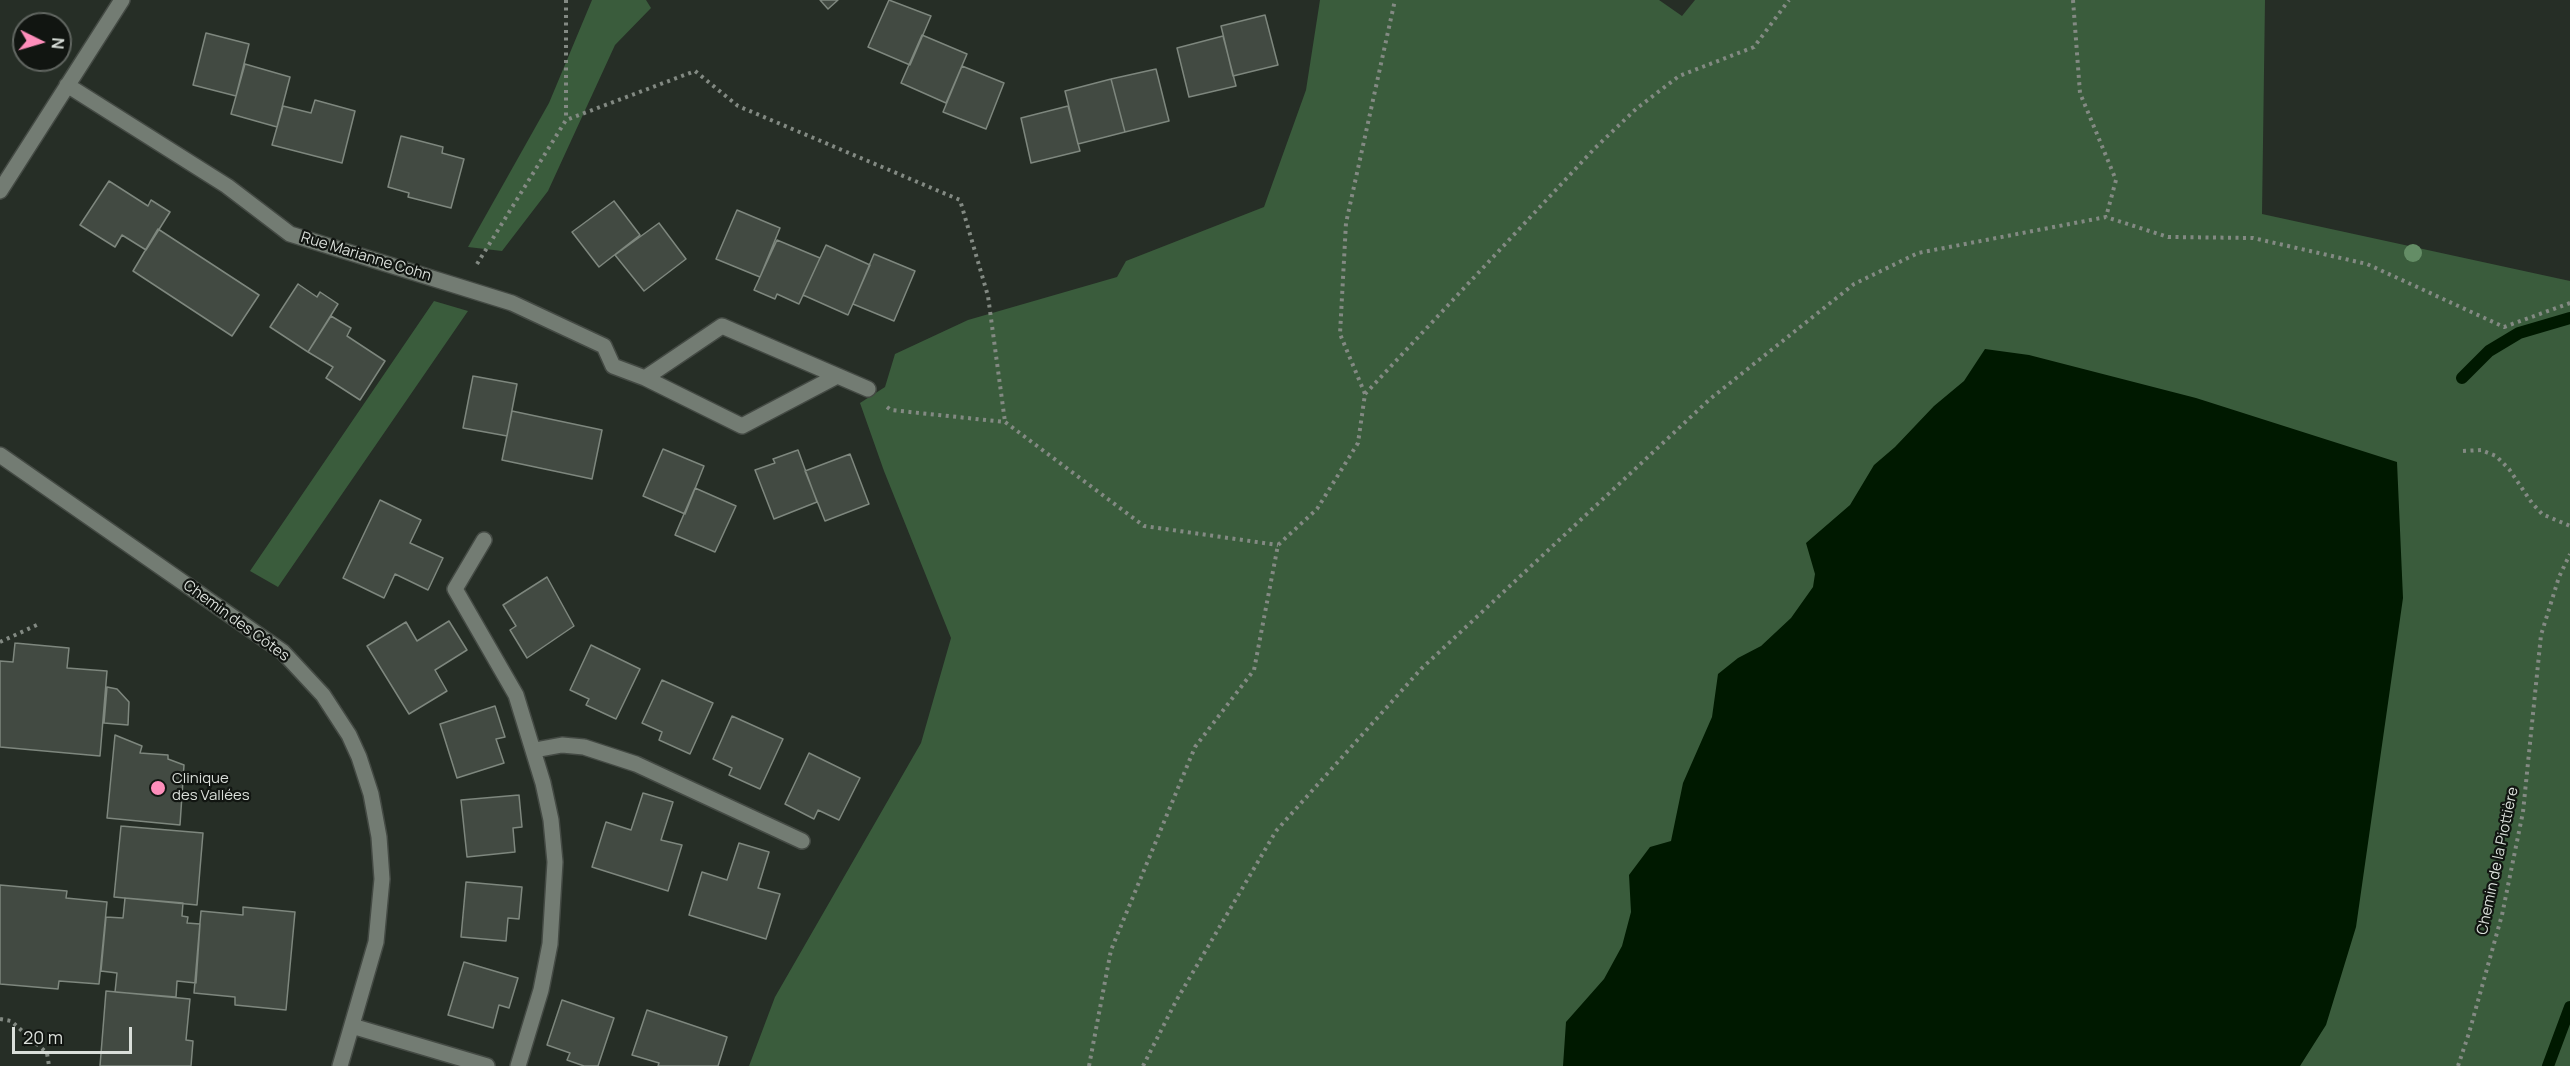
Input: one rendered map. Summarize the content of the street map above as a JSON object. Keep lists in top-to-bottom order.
{
  "streets": {
    "street": ["Rue Marianne Cohn", "Chemin des Côtes"],
    "path": ["Chemin de la Piottière"]
  },
  "places": ["Clinique des Vallées"],
  "scale_bar": "20 m",
  "north": "right"
}
